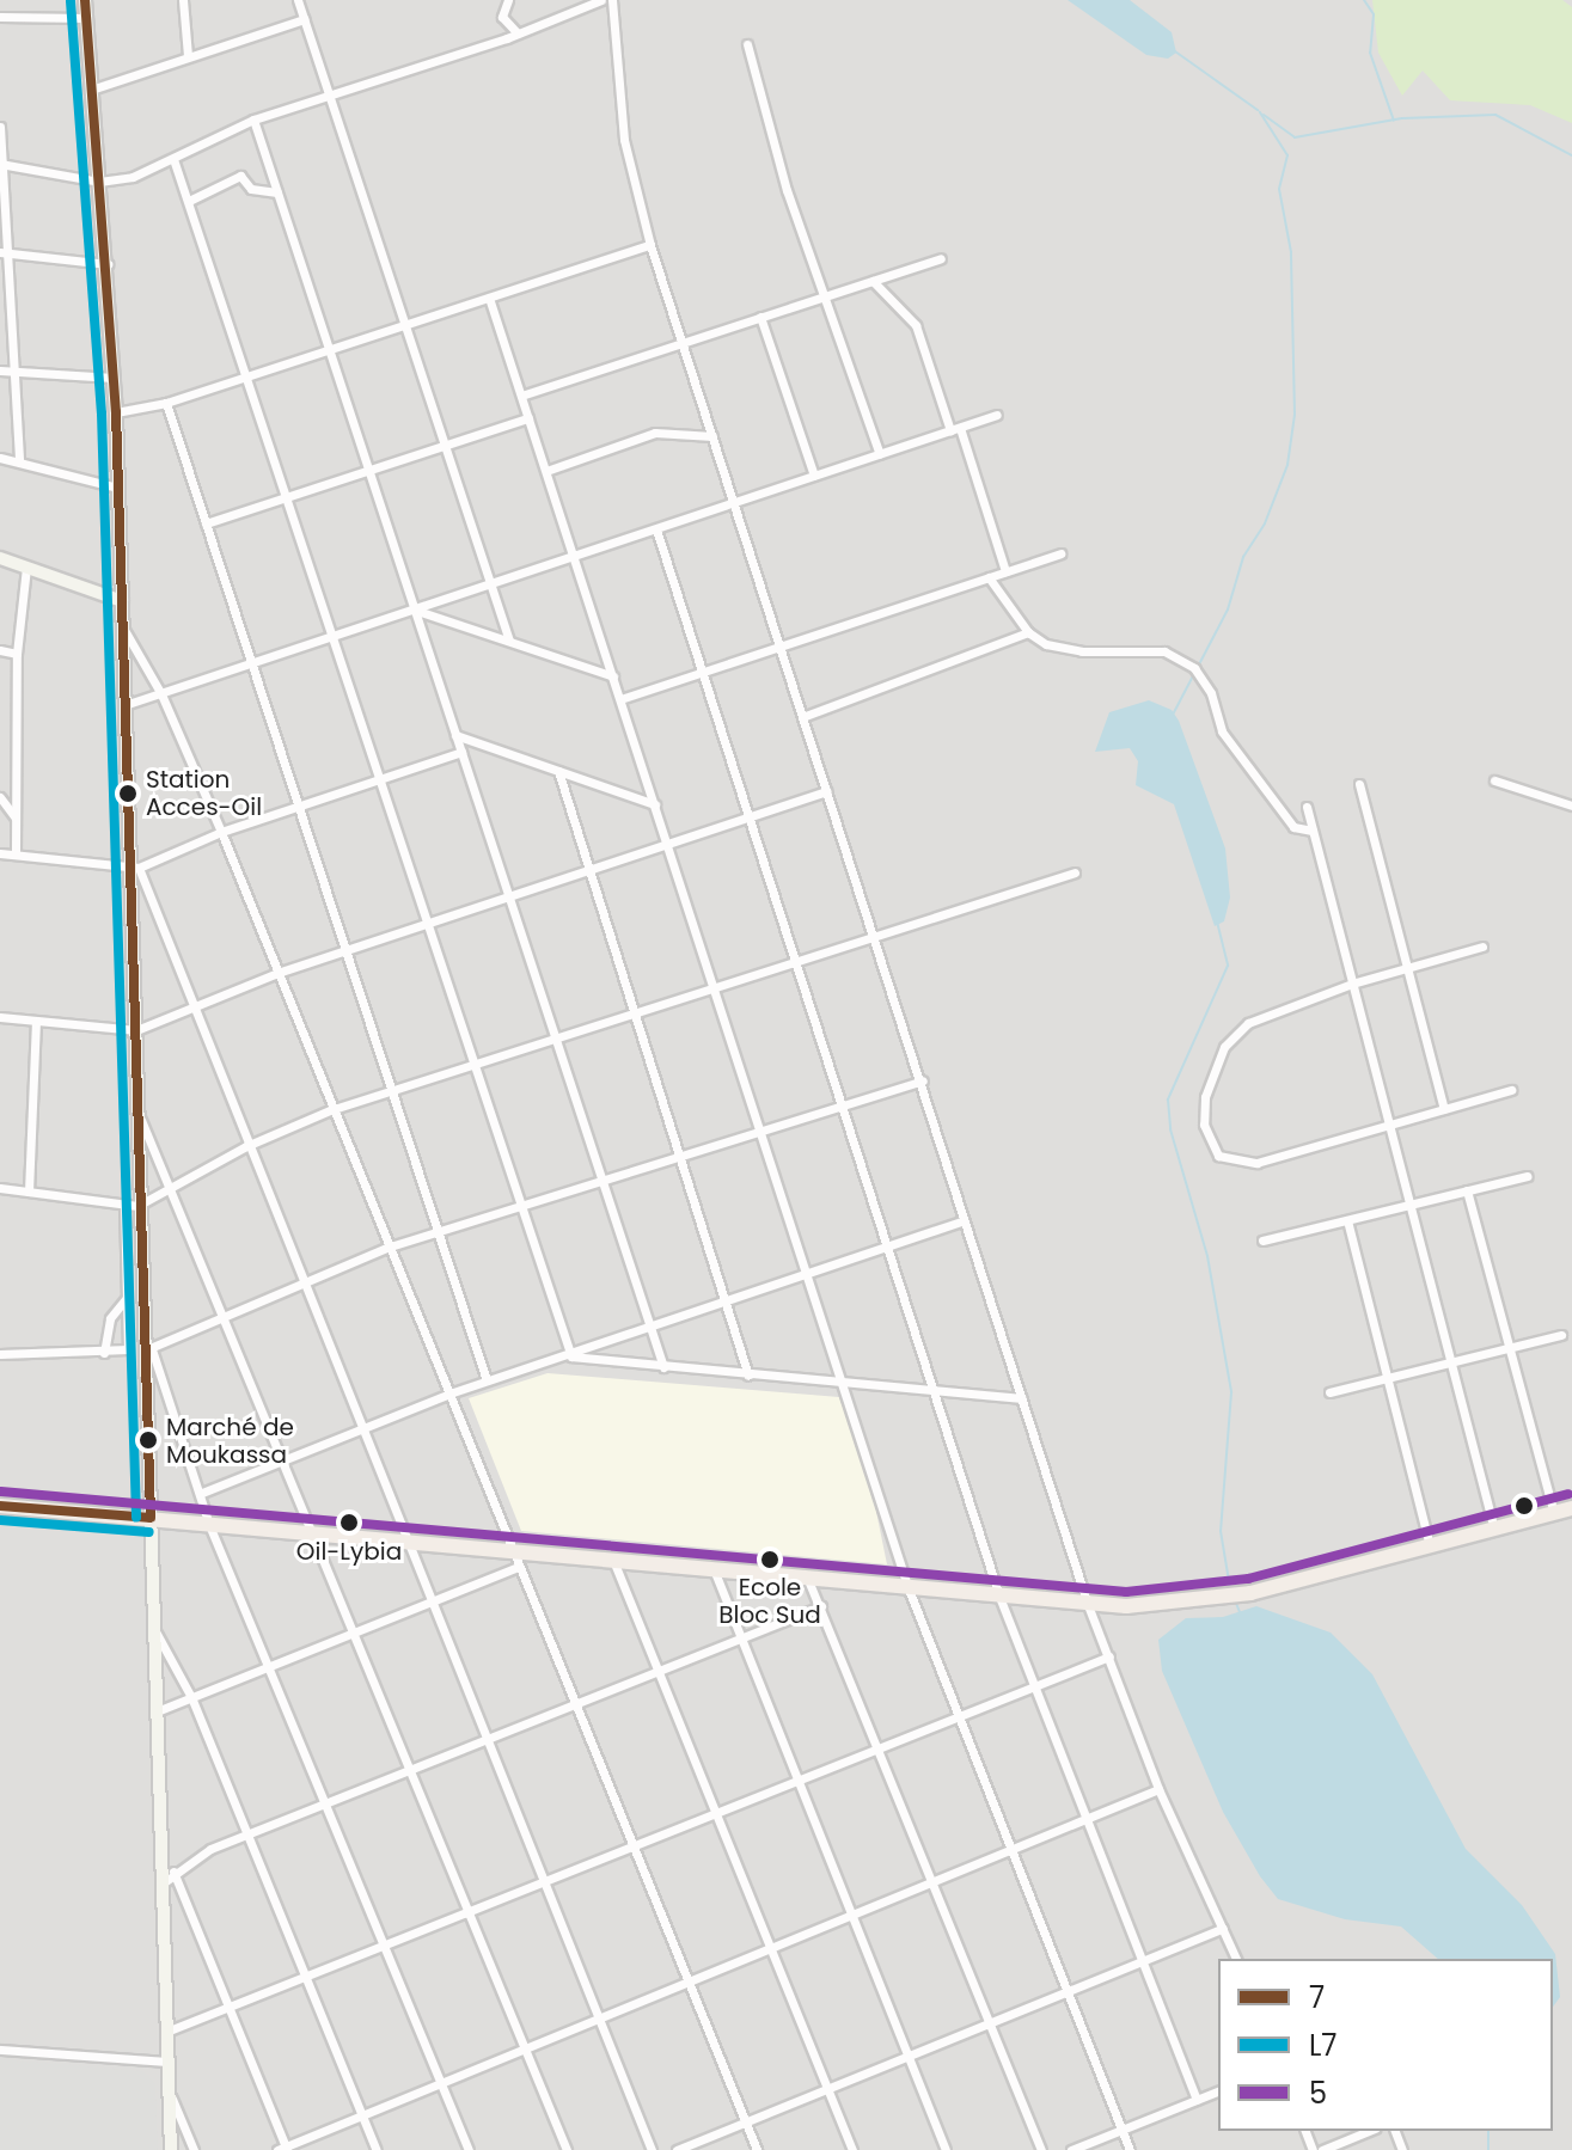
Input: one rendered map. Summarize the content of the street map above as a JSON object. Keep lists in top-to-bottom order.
{
  "places": [
    "Station Acces-Oil",
    "Marché de Moukassa",
    "Oil-Lybia",
    "Ecole Bloc Sud"
  ],
  "lines": ["transit line 7", "transit line L7", "transit line 5"],
  "legend": ["7", "L7", "5"]
}
